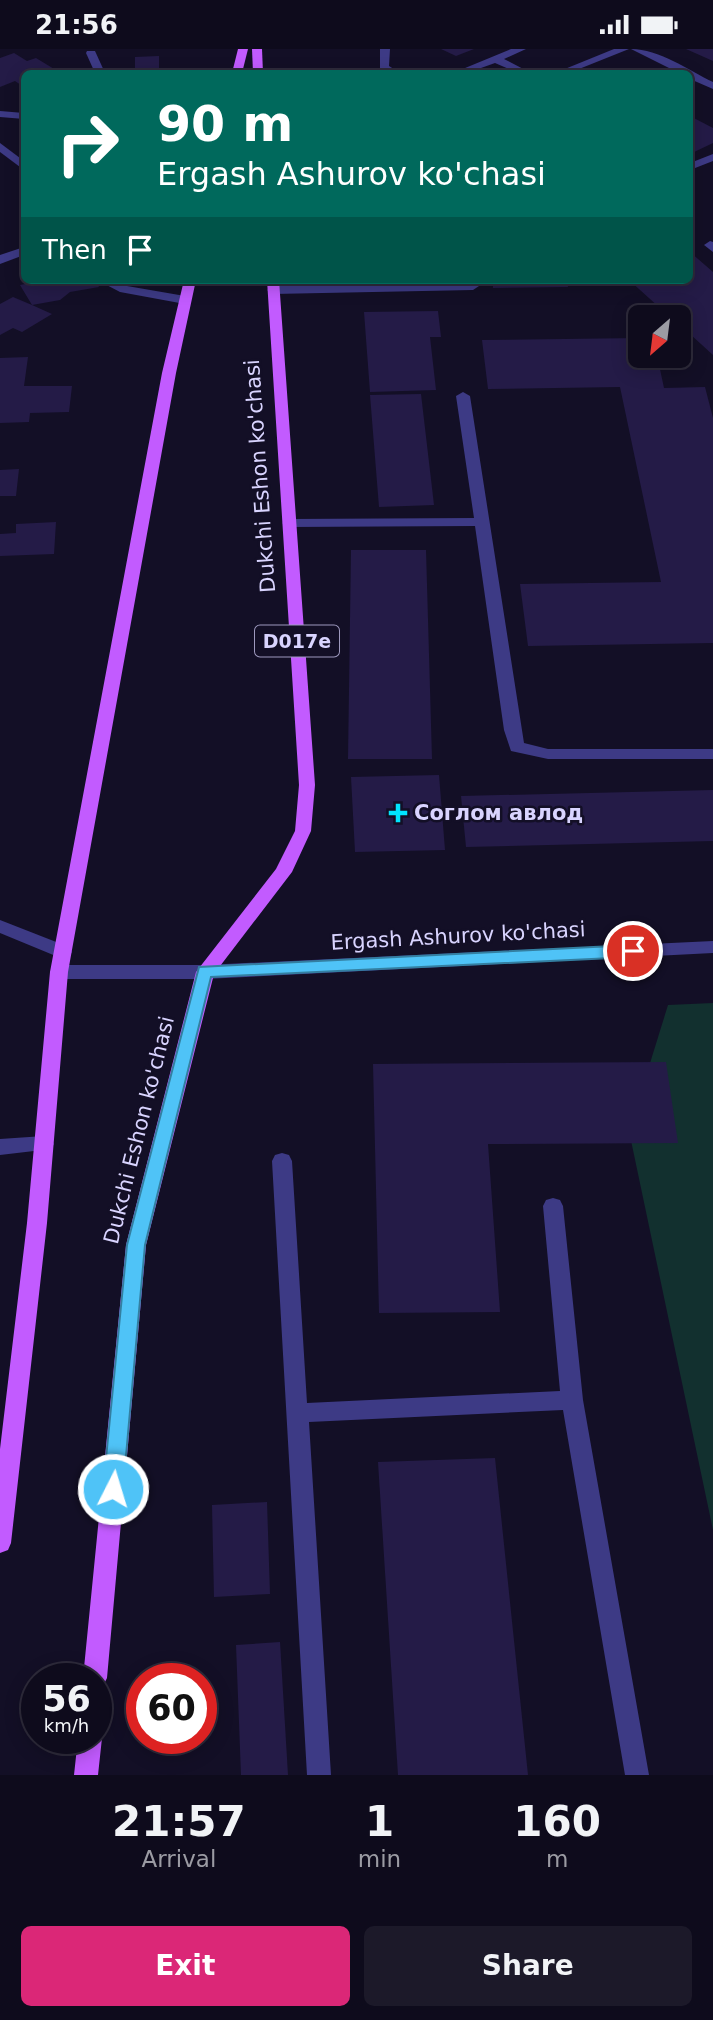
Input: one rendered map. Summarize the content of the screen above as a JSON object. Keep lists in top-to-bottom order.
{
  "streets": {
    "main road": ["Dukchi Eshon ko'chasi", "D017e"],
    "street": ["Ergash Ashurov ko'chasi"]
  },
  "crossings": [
    ["Dukchi Eshon ko'chasi", "Ergash Ashurov ko'chasi"]
  ],
  "places": {
    "health": ["Соглом авлод"]
  },
  "north": "bottom left",
  "page": {
    "status": "21:56",
    "turn": ["90 m", "Ergash Ashurov ko'chasi"],
    "then": "Then",
    "speed": "56 km/h",
    "limit": "60",
    "eta": [
      "21:57",
      "Arrival",
      "1",
      "min",
      "160",
      "m"
    ],
    "buttons": ["Exit", "Share"]
  }
}
